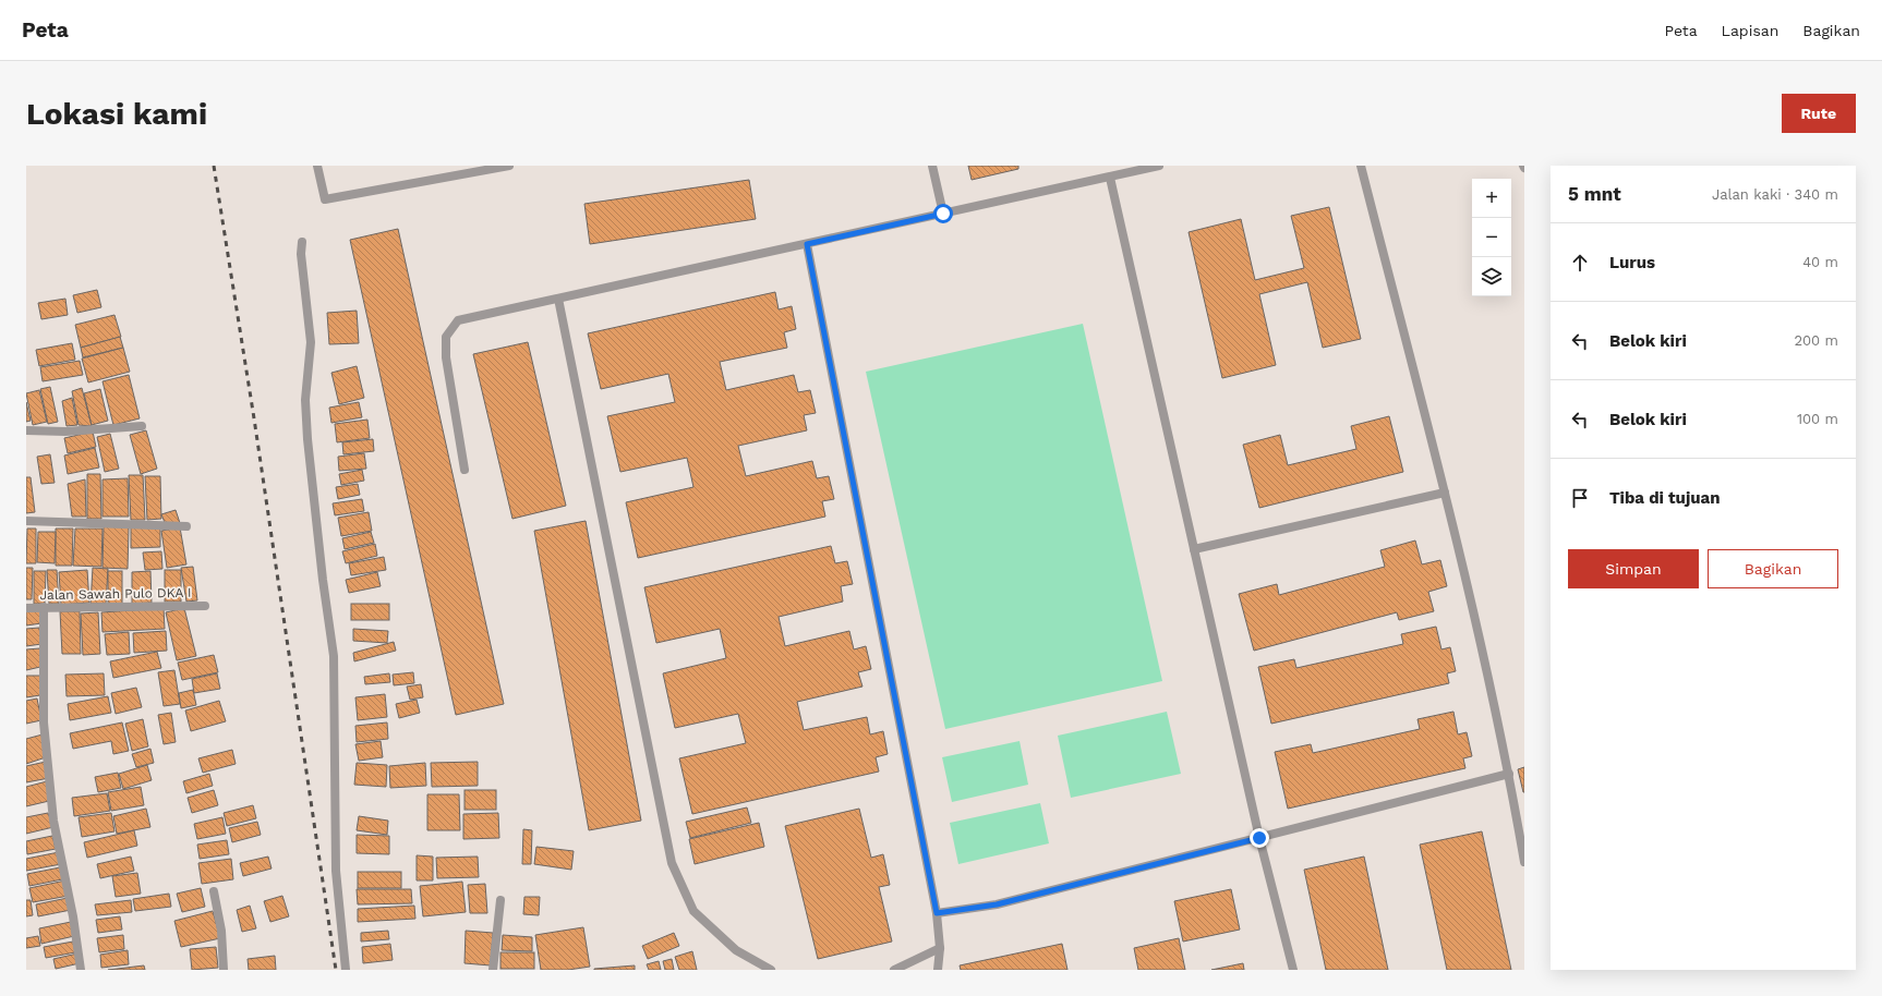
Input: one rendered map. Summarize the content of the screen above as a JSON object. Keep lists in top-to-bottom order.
{
  "streets": {
    "street": ["Jalan Sawah Pulo DKA I"]
  },
  "page": {
    "header": "Peta",
    "nav": ["Peta", "Lapisan", "Bagikan"],
    "buttons": [
      "Rute",
      ["Simpan", "Bagikan"]
    ],
    "title": "Lokasi kami",
    "heading": ["5 mnt", "Jalan kaki · 340 m"],
    "map_buttons": ["+", "−"],
    "list": [
      ["Lurus", "40 m"],
      ["Belok kiri", "200 m"],
      ["Belok kiri", "100 m"],
      "Tiba di tujuan"
    ]
  }
}
